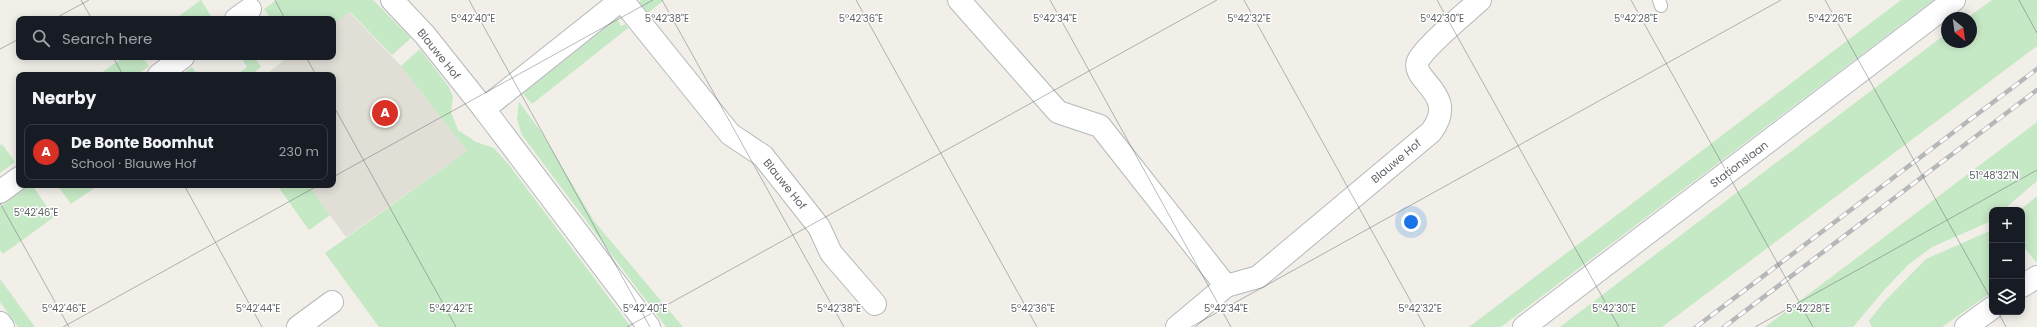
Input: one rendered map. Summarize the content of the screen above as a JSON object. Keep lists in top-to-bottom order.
{
  "streets": {
    "street": ["Blauwe Hof", "Stationslaan"]
  },
  "north": "bottom right",
  "page": {
    "search": "Search here",
    "heading": "Nearby",
    "pins": "A",
    "list": [
      {
        "mark": "A",
        "name": "De Bonte Boomhut",
        "note": "School · Blauwe Hof",
        "value": "230 m"
      }
    ],
    "map_buttons": ["+", "−"]
  },
  "coordinates": [
    "5°42'40\"E",
    "5°42'38\"E",
    "5°42'36\"E",
    "5°42'34\"E",
    "5°42'32\"E",
    "5°42'30\"E",
    "5°42'28\"E",
    "5°42'26\"E",
    "51°48'32\"N",
    "5°42'46\"E",
    "5°42'44\"E",
    "5°42'42\"E"
  ]
}
